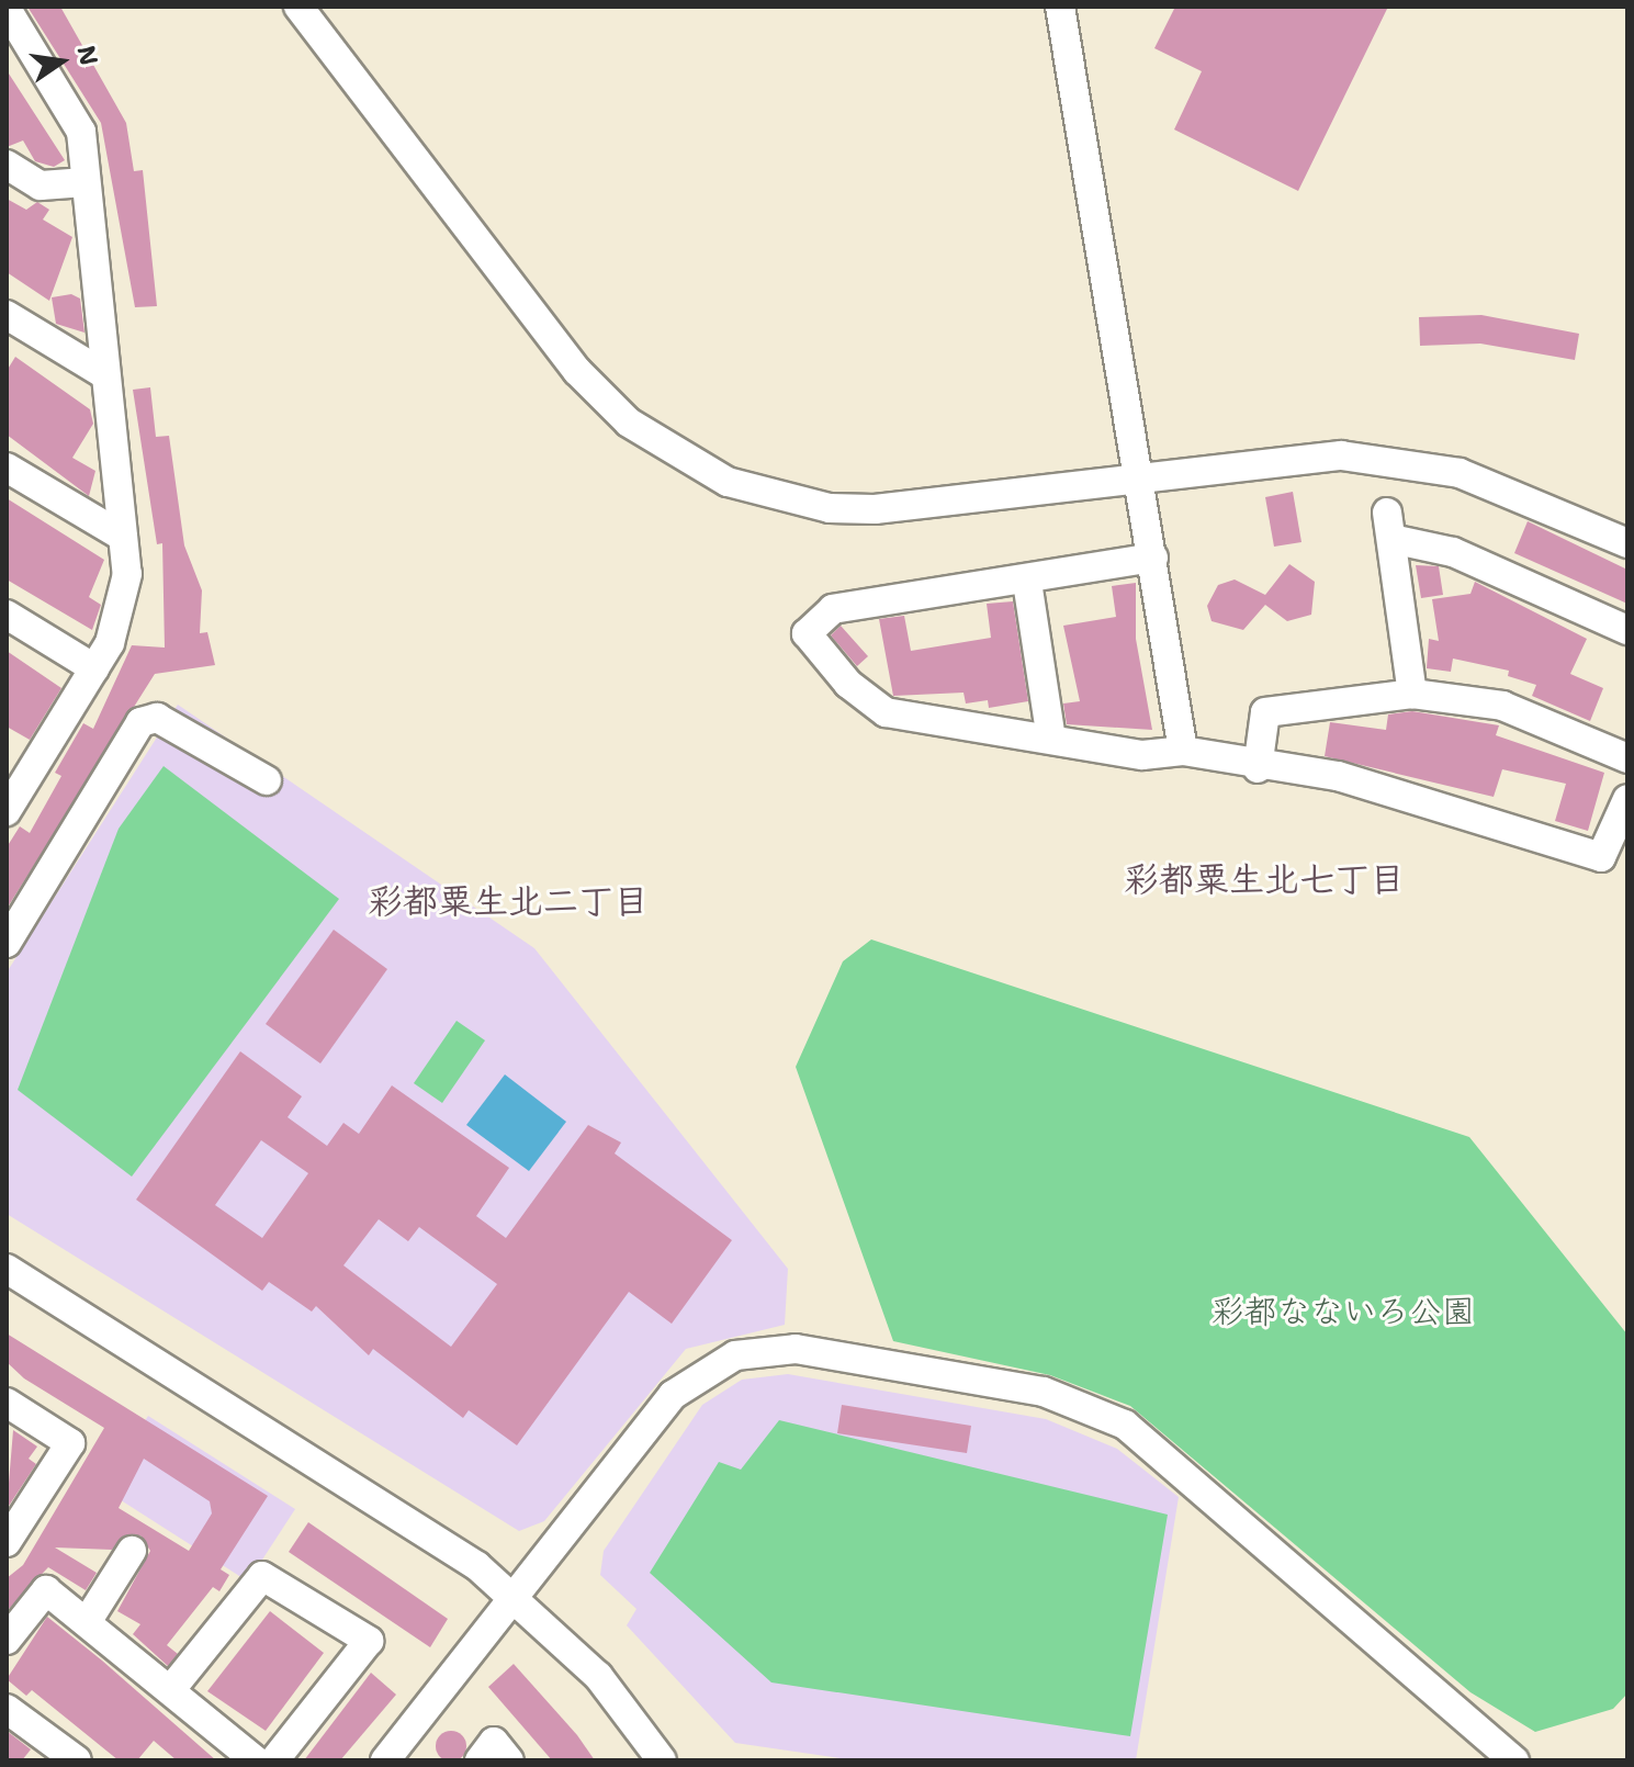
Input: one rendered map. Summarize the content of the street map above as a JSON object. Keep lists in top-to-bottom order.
{
  "districts": ["彩都粟生北七丁目", "彩都粟生北二丁目"],
  "parks": ["彩都なないろ公園"],
  "north": "right"
}
